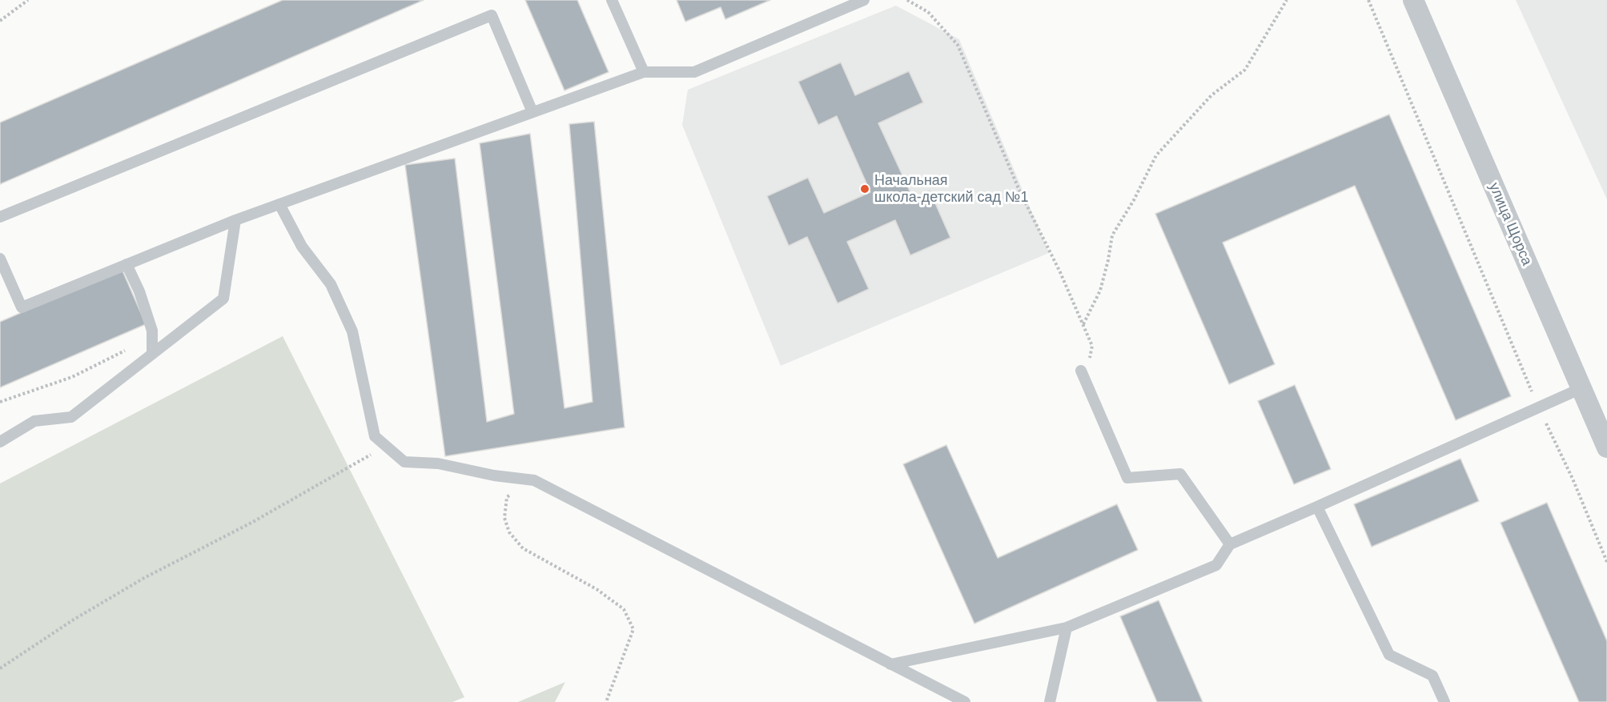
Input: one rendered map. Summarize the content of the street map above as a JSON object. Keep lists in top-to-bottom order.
{
  "streets": {
    "street": ["улица Щорса"]
  },
  "places": ["Начальная школа-детский сад №1"]
}
